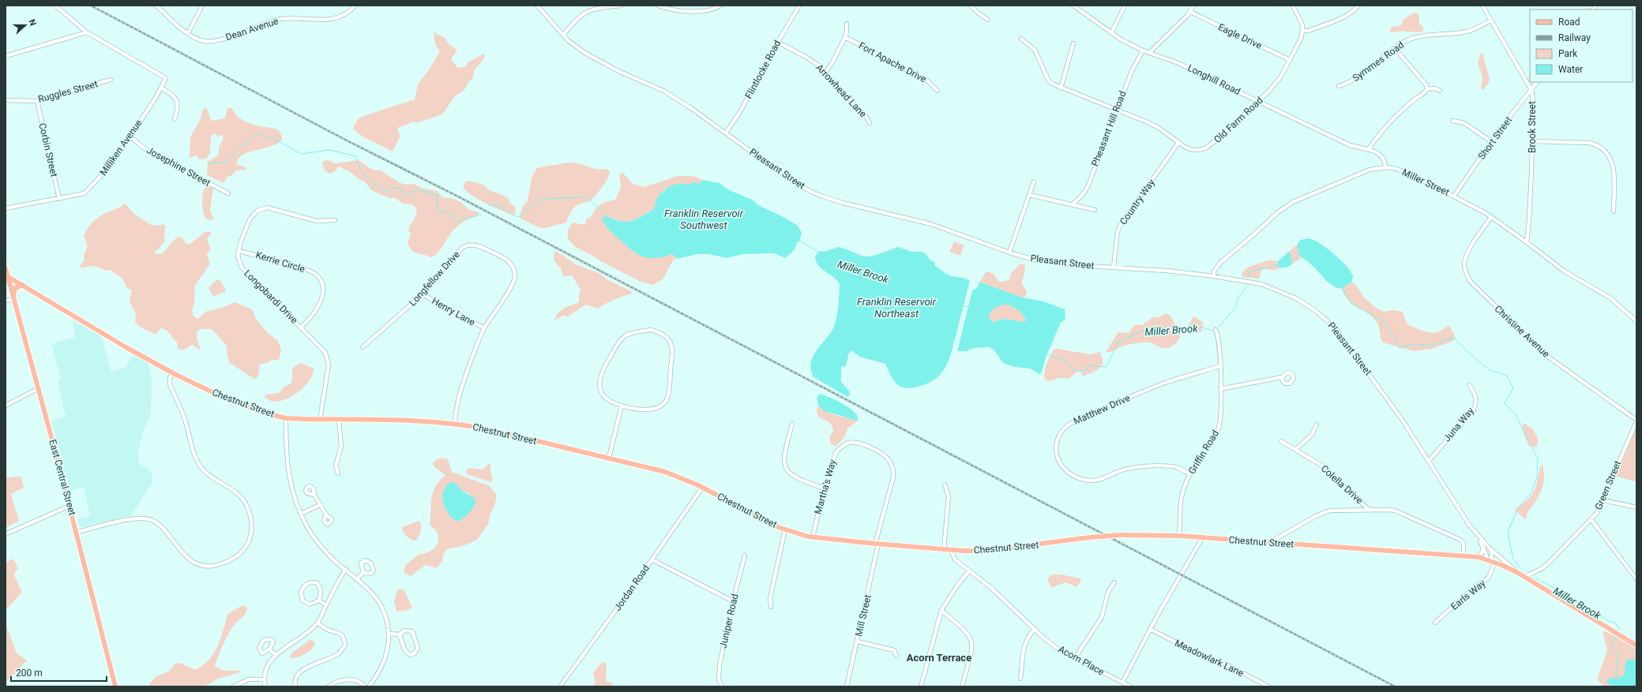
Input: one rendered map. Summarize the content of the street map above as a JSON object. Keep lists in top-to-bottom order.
{
  "streets": {
    "main road": ["Chestnut Street", "East Central Street"],
    "street": [
      "Dean Avenue",
      "Eagle Drive",
      "Symmes Road",
      "Fort Apache Drive",
      "Flintlocke Road",
      "Longhill Road",
      "Arrowhead Lane",
      "Ruggles Street",
      "Old Farm Road",
      "Brook Street",
      "Pheasant Hill Road",
      "Short Street",
      "Milliken Avenue",
      "Corbin Street",
      "Josephine Street",
      "Pleasant Street",
      "Miller Street",
      "Country Way",
      "Kerrie Circle",
      "Longfellow Drive",
      "Longobardi Drive",
      "Henry Lane",
      "Christine Avenue",
      "Matthew Drive",
      "Juna Way",
      "Griffin Road",
      "Colella Drive",
      "Green Street",
      "Martha's Way",
      "Jordan Road",
      "Earls Way",
      "Mill Street",
      "Juniper Road",
      "Meadowlark Lane",
      "Acorn Place"
    ]
  },
  "crossings": [
    ["Eagle Drive", "Old Farm Road"],
    ["Symmes Road", "Brook Street"],
    ["Flintlocke Road", "Arrowhead Lane"],
    ["Flintlocke Road", "Pleasant Street"],
    ["Longhill Road", "Old Farm Road"],
    ["Longhill Road", "Pheasant Hill Road"],
    ["Longhill Road", "Miller Street"],
    ["Ruggles Street", "Corbin Street"],
    ["Old Farm Road", "Pheasant Hill Road"],
    ["Old Farm Road", "Country Way"],
    ["Brook Street", "Short Street"],
    ["Brook Street", "Miller Street"],
    ["Short Street", "Miller Street"],
    ["Milliken Avenue", "Corbin Street"],
    ["Milliken Avenue", "Josephine Street"],
    ["Pleasant Street", "Miller Street"],
    ["Pleasant Street", "Country Way"],
    ["Pleasant Street", "Chestnut Street"],
    ["Pleasant Street", "Juna Way"],
    ["Pleasant Street", "Earls Way"],
    ["Miller Street", "Christine Avenue"],
    ["Kerrie Circle", "Longobardi Drive"],
    ["Longfellow Drive", "Henry Lane"],
    ["Longfellow Drive", "Chestnut Street"],
    ["Longobardi Drive", "Chestnut Street"],
    ["Christine Avenue", "Green Street"],
    ["Chestnut Street", "Griffin Road"],
    ["Chestnut Street", "East Central Street"],
    ["Chestnut Street", "Green Street"],
    ["Chestnut Street", "Martha's Way"],
    ["Chestnut Street", "Jordan Road"],
    ["Chestnut Street", "Earls Way"],
    ["Chestnut Street", "Mill Street"],
    ["Chestnut Street", "Acorn Place"],
    ["Matthew Drive", "Griffin Road"],
    ["Martha's Way", "Mill Street"]
  ],
  "districts": ["Acorn Terrace"],
  "water": ["Franklin Reservoir Southwest", "Miller Brook", "Franklin Reservoir Northeast"],
  "legend": [
    "Road",
    "Railway",
    "Park",
    "Water"
  ],
  "scale_bar": "200 m",
  "north": "right"
}
